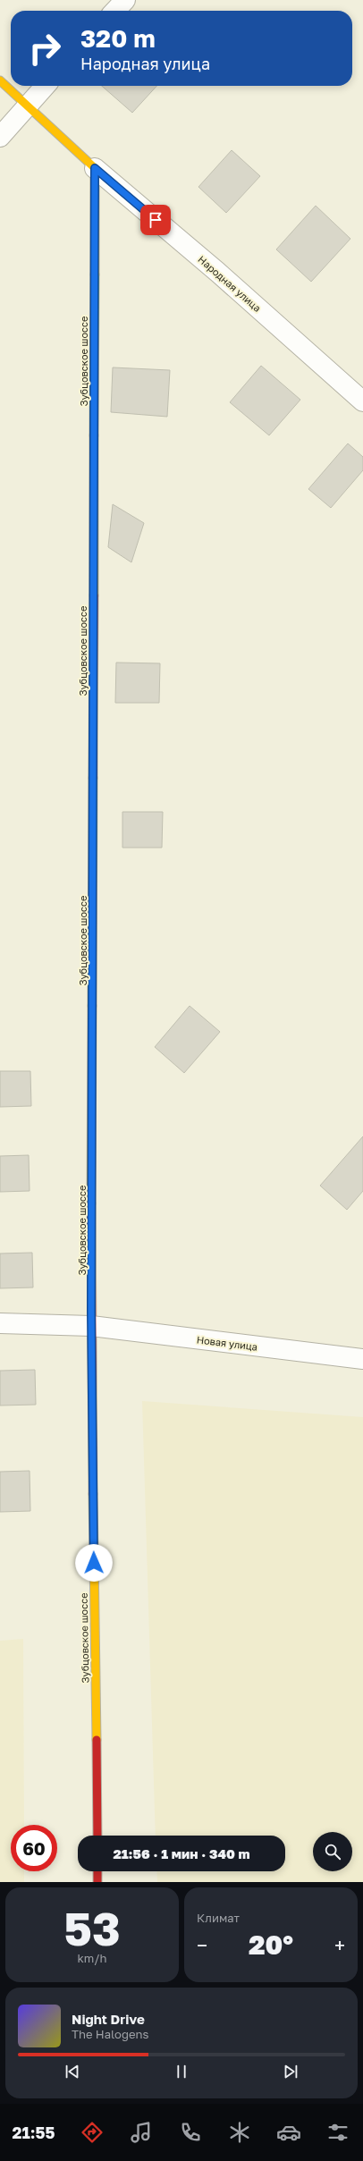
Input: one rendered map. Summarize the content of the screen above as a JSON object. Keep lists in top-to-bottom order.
{
  "streets": {
    "main road": ["Зубцовское шоссе"],
    "street": ["Народная улица", "Новая улица"]
  },
  "crossings": [
    ["Народная улица", "Зубцовское шоссе"],
    ["Зубцовское шоссе", "Новая улица"]
  ],
  "page": {
    "turn": ["320 m", "Народная улица"],
    "limit": "60",
    "trip": "21:56 · 1 мин · 340 m",
    "tile": [
      ["53", "km/h"],
      "Климат"
    ],
    "heat": ["−", "20°", "+"],
    "song": ["Night Drive", "The Halogens"],
    "tabs": "21:55"
  }
}
